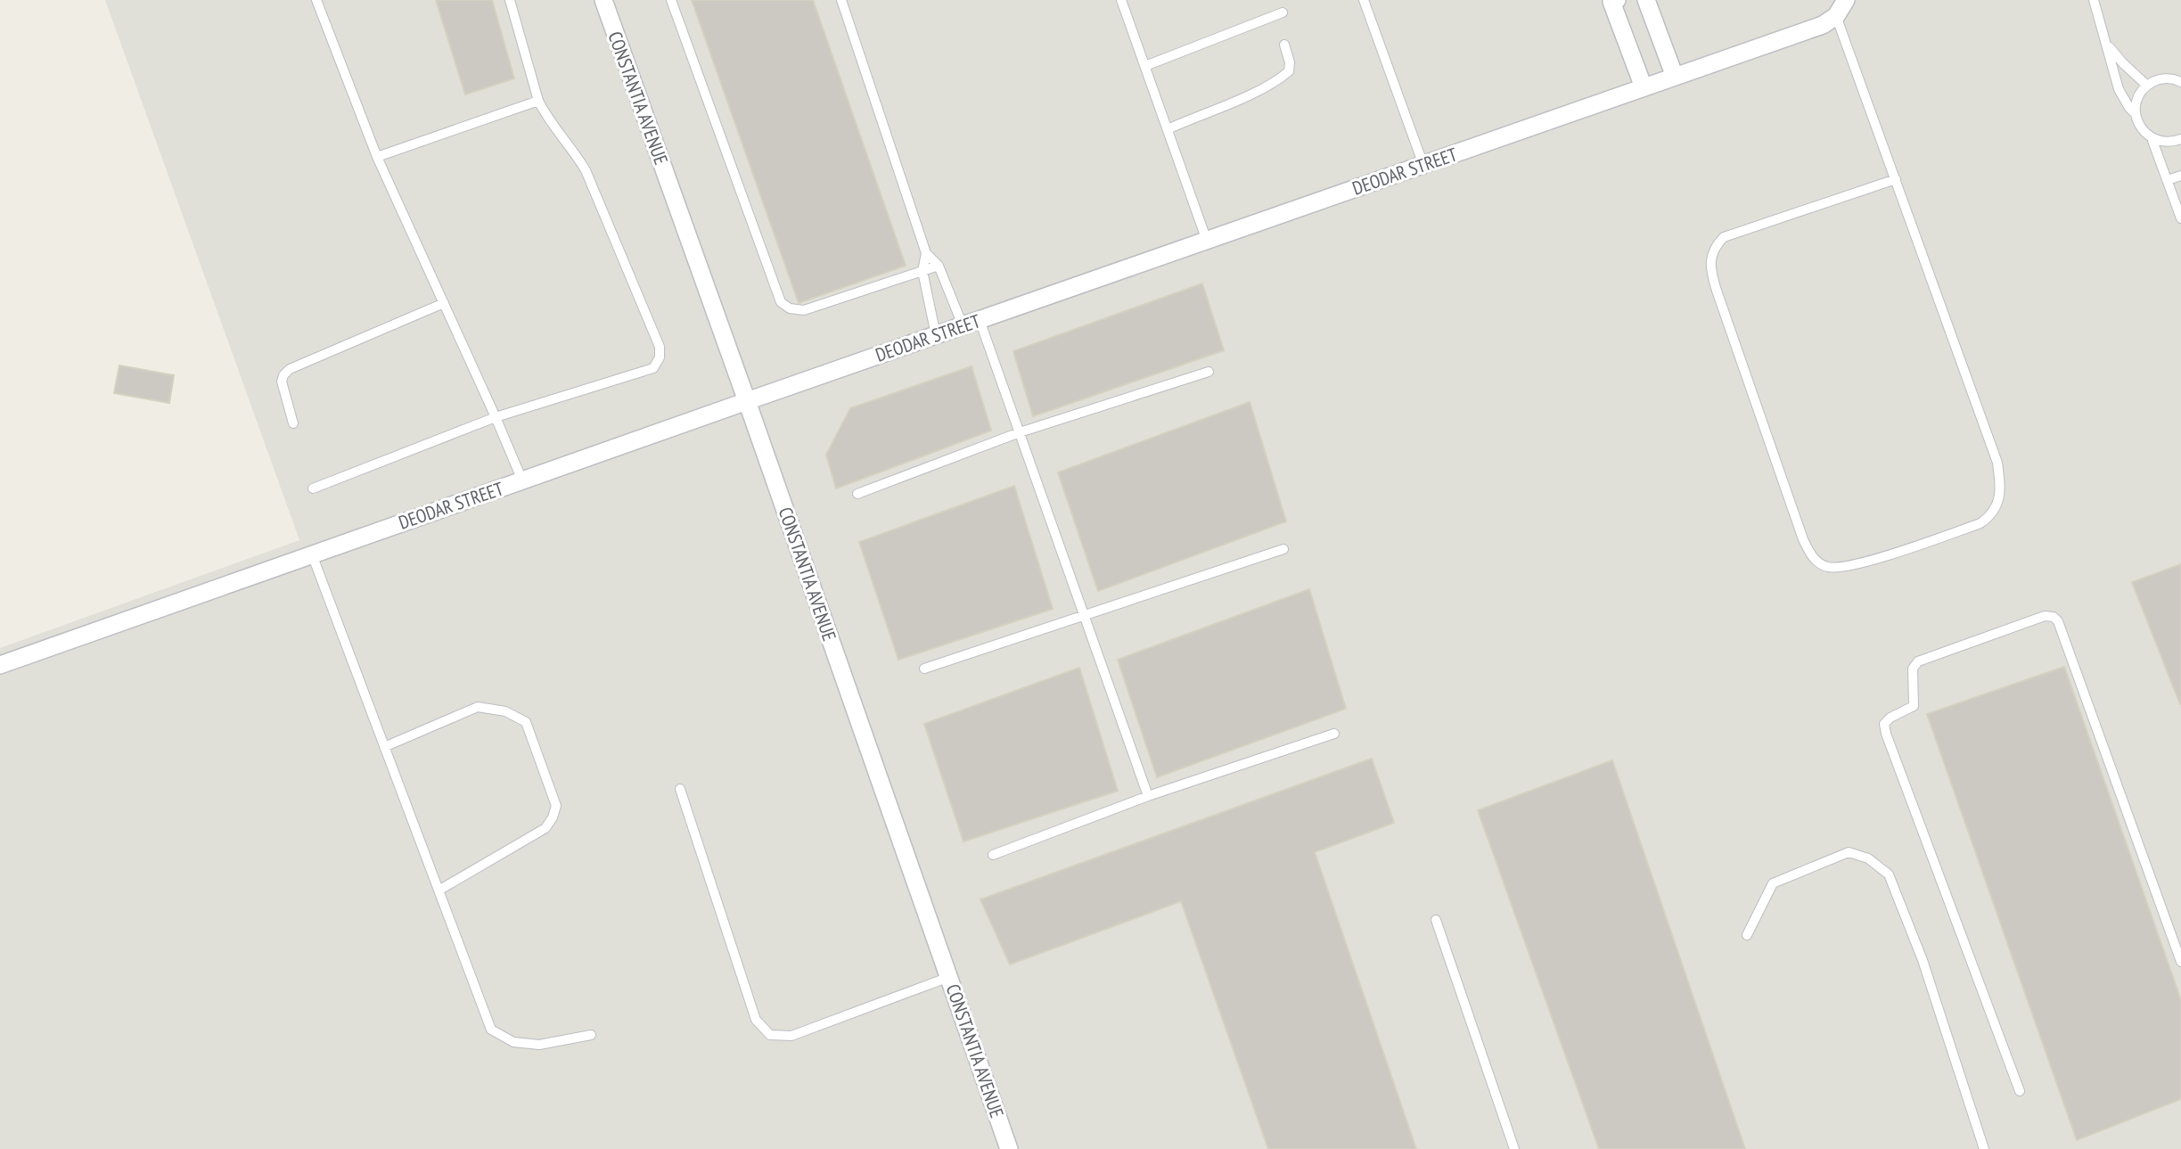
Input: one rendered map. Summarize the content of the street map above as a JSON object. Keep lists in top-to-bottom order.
{
  "streets": {
    "street": ["CONSTANTIA AVENUE", "DEODAR STREET"]
  },
  "crossings": [
    ["CONSTANTIA AVENUE", "DEODAR STREET"]
  ]
}
